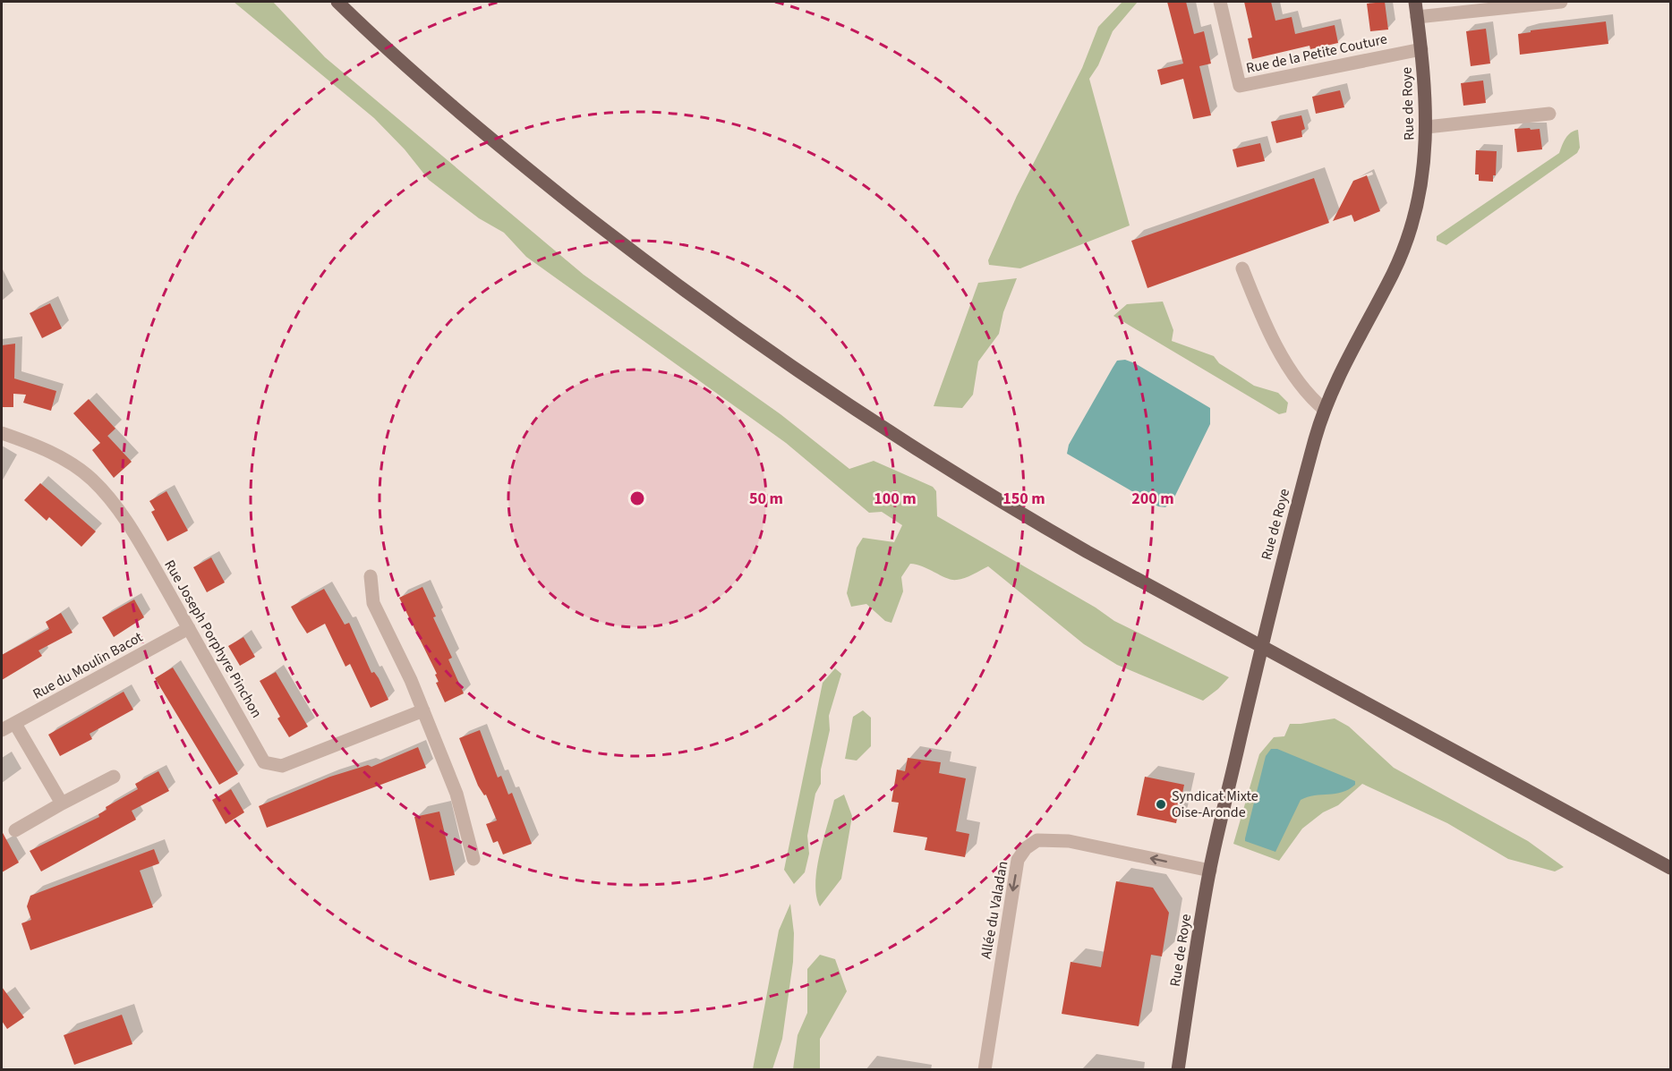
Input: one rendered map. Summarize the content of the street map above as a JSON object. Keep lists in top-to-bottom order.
{
  "streets": {
    "main road": ["Rue de Roye"],
    "street": [
      "Rue de la Petite Couture",
      "Rue Joseph Porphyre Pinchon",
      "Rue du Moulin Bacot",
      "Allée du Valadan"
    ]
  },
  "crossings": [
    ["Rue de la Petite Couture", "Rue de Roye"],
    ["Rue de Roye", "Allée du Valadan"],
    ["Rue Joseph Porphyre Pinchon", "Rue du Moulin Bacot"]
  ],
  "places": ["Syndicat Mixte Oise-Aronde"],
  "rings": [
    "50 m",
    "100 m",
    "150 m",
    "200 m"
  ]
}
